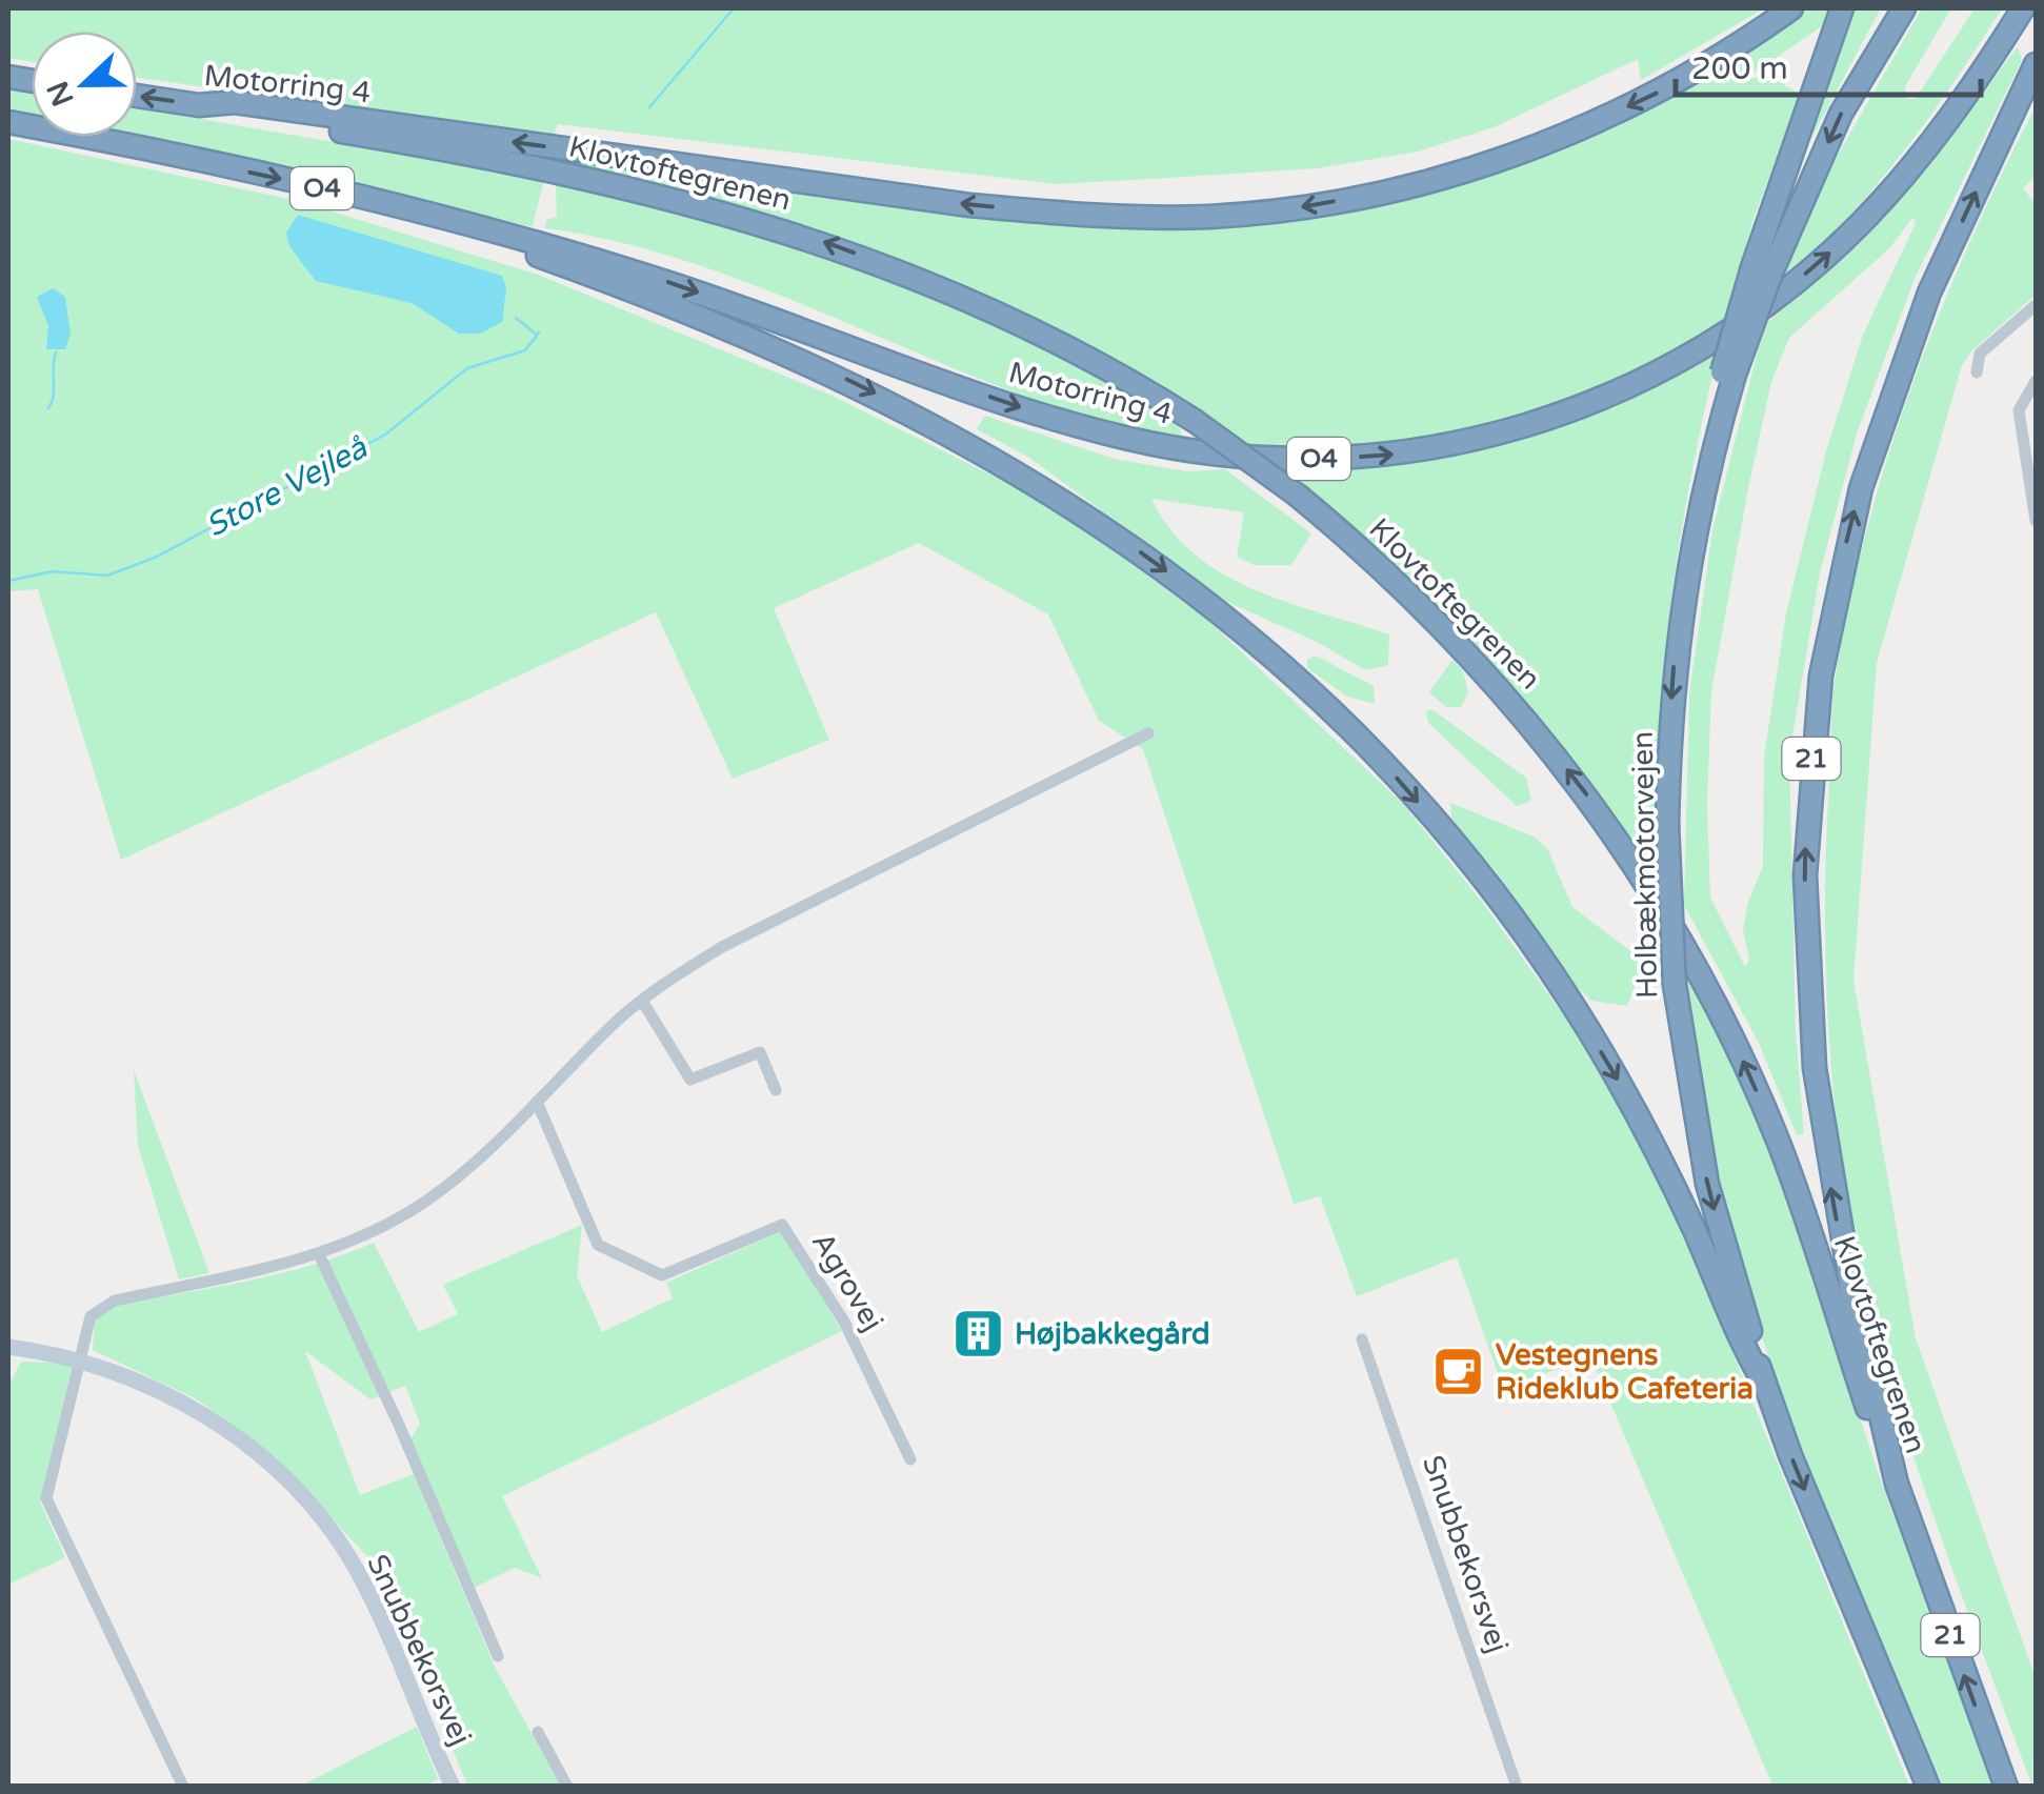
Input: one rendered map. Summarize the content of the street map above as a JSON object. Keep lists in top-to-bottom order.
{
  "streets": {
    "highway": [
      "Motorring 4",
      "Klovtoftegrenen",
      "O4",
      "21",
      "Holbækmotorvejen"
    ],
    "street": ["Agrovej", "Snubbekorsvej"]
  },
  "crossings": [
    ["Motorring 4", "Klovtoftegrenen"],
    ["Klovtoftegrenen", "21"]
  ],
  "water": ["Store Vejleå"],
  "places": {
    "building": ["Højbakkegård"],
    "cafe": ["Vestegnens Rideklub Cafeteria"]
  },
  "scale_bar": "200 m",
  "north": "left"
}
